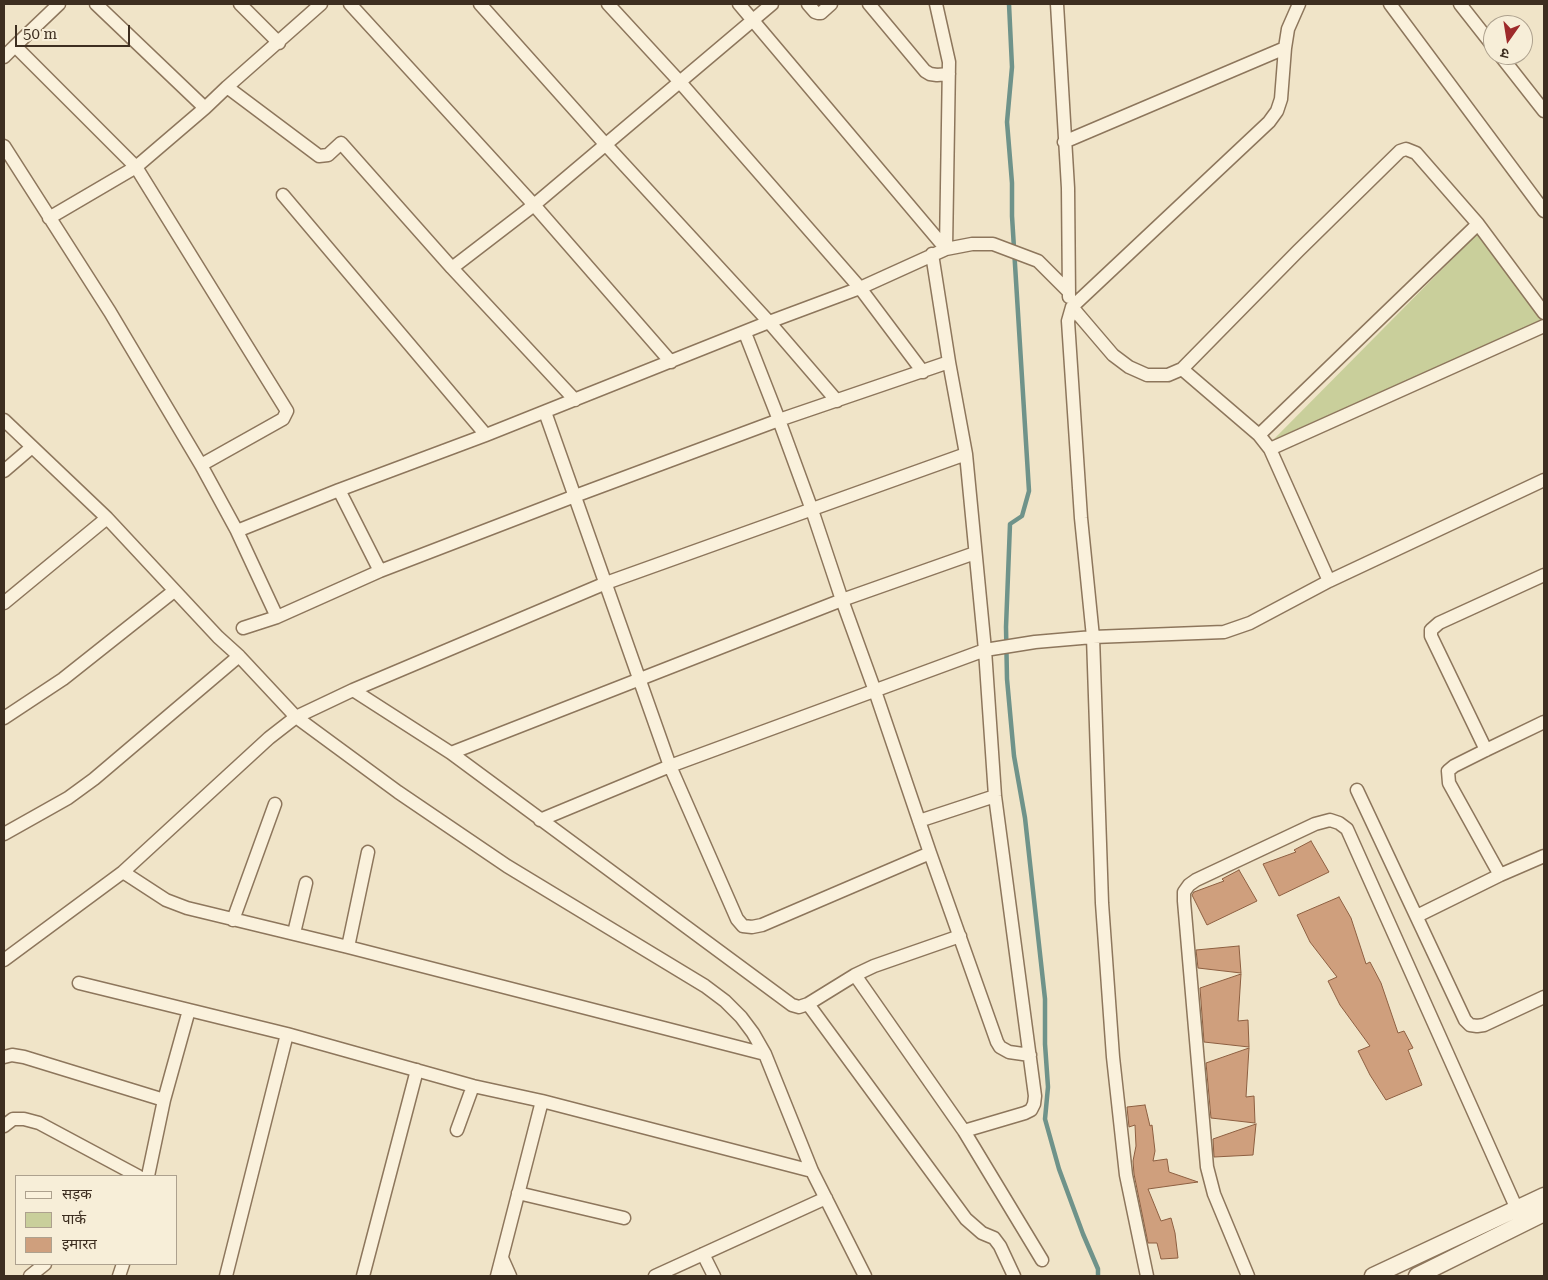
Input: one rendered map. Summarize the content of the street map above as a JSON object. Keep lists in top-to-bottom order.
{
  "legend": ["सड़क", "पार्क", "इमारत"],
  "scale_bar": "50 m",
  "north": "bottom"
}
